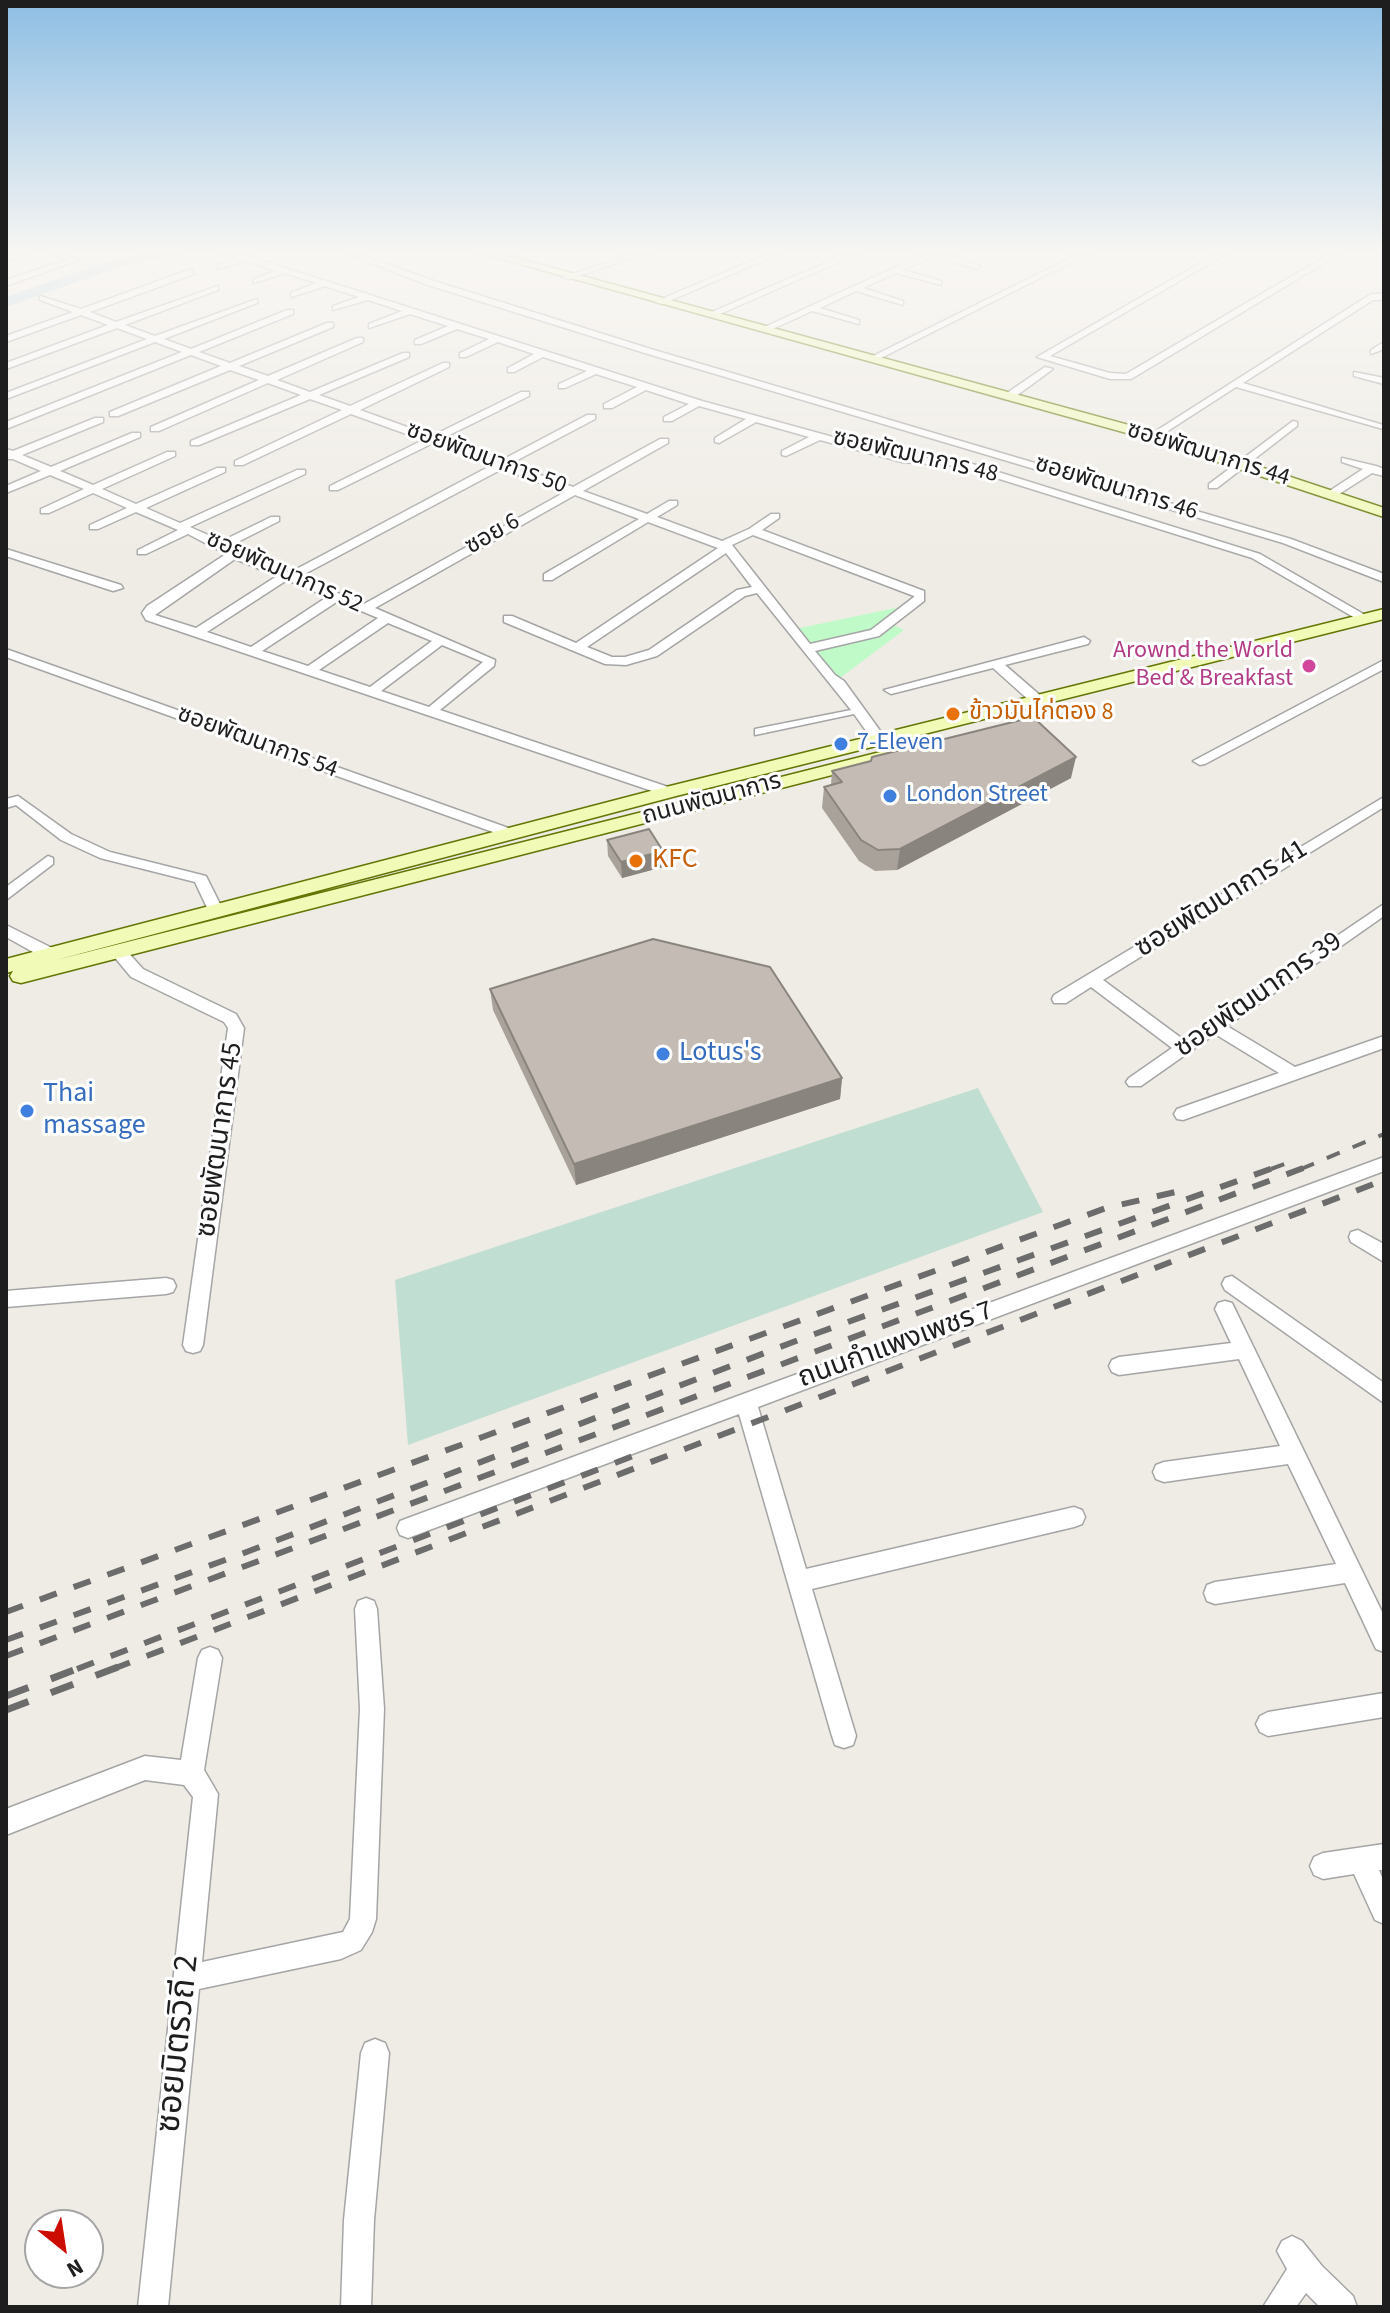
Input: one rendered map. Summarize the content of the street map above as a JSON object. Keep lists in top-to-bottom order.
{
  "streets": {
    "main road": ["ซอยพัฒนาการ 44", "ถนนพัฒนาการ"],
    "street": [
      "ซอยพัฒนาการ 48",
      "ซอยพัฒนาการ 50",
      "ซอยพัฒนาการ 46",
      "ซอย 6",
      "ซอยพัฒนาการ 52",
      "ซอยพัฒนาการ 54",
      "ซอยพัฒนาการ 41",
      "ซอยพัฒนาการ 39",
      "ซอยพัฒนาการ 45",
      "ถนนกำแพงเพชร 7",
      "ซอยมิตรวิถี 2"
    ]
  },
  "crossings": [
    ["ซอยพัฒนาการ 48", "ถนนพัฒนาการ"],
    ["ซอยพัฒนาการ 50", "ซอย 6"],
    ["ซอย 6", "ซอยพัฒนาการ 52"],
    ["ซอยพัฒนาการ 54", "ถนนพัฒนาการ"],
    ["ถนนพัฒนาการ", "ซอยพัฒนาการ 45"]
  ],
  "places": [
    "Arownd the World Bed & Breakfast",
    "ข้าวมันไก่ตอง 8",
    "7-Eleven",
    "London Street",
    "KFC",
    "Lotus's",
    "Thai massage"
  ],
  "north": "bottom right"
}
